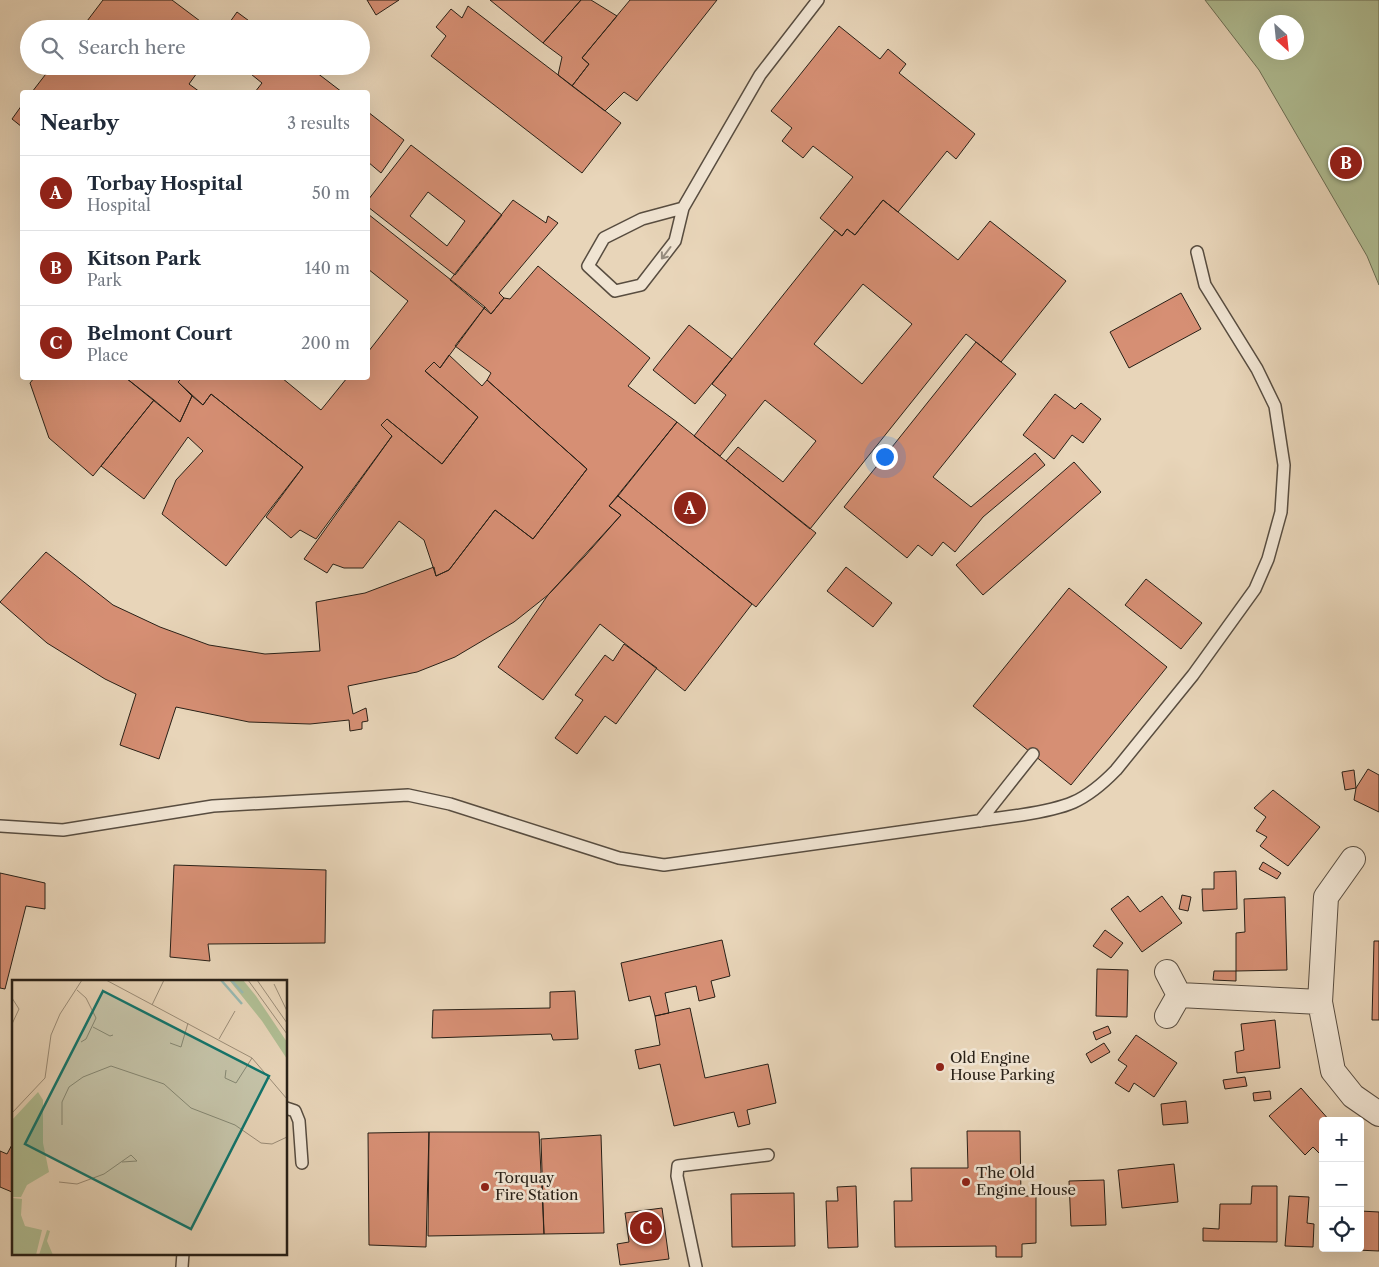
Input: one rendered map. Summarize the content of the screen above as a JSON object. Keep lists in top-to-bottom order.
{
  "places": ["Old Engine House Parking", "The Old Engine House", "Torquay Fire Station"],
  "north": "bottom right",
  "page": {
    "search": "Search here",
    "heading": ["Nearby", "3 results"],
    "pins": ["B", "A", "C"],
    "list": [
      {
        "mark": "A",
        "name": "Torbay Hospital",
        "note": "Hospital",
        "value": "50 m"
      },
      {
        "mark": "B",
        "name": "Kitson Park",
        "note": "Park",
        "value": "140 m"
      },
      {
        "mark": "C",
        "name": "Belmont Court",
        "note": "Place",
        "value": "200 m"
      }
    ],
    "map_buttons": ["+", "−"]
  }
}
